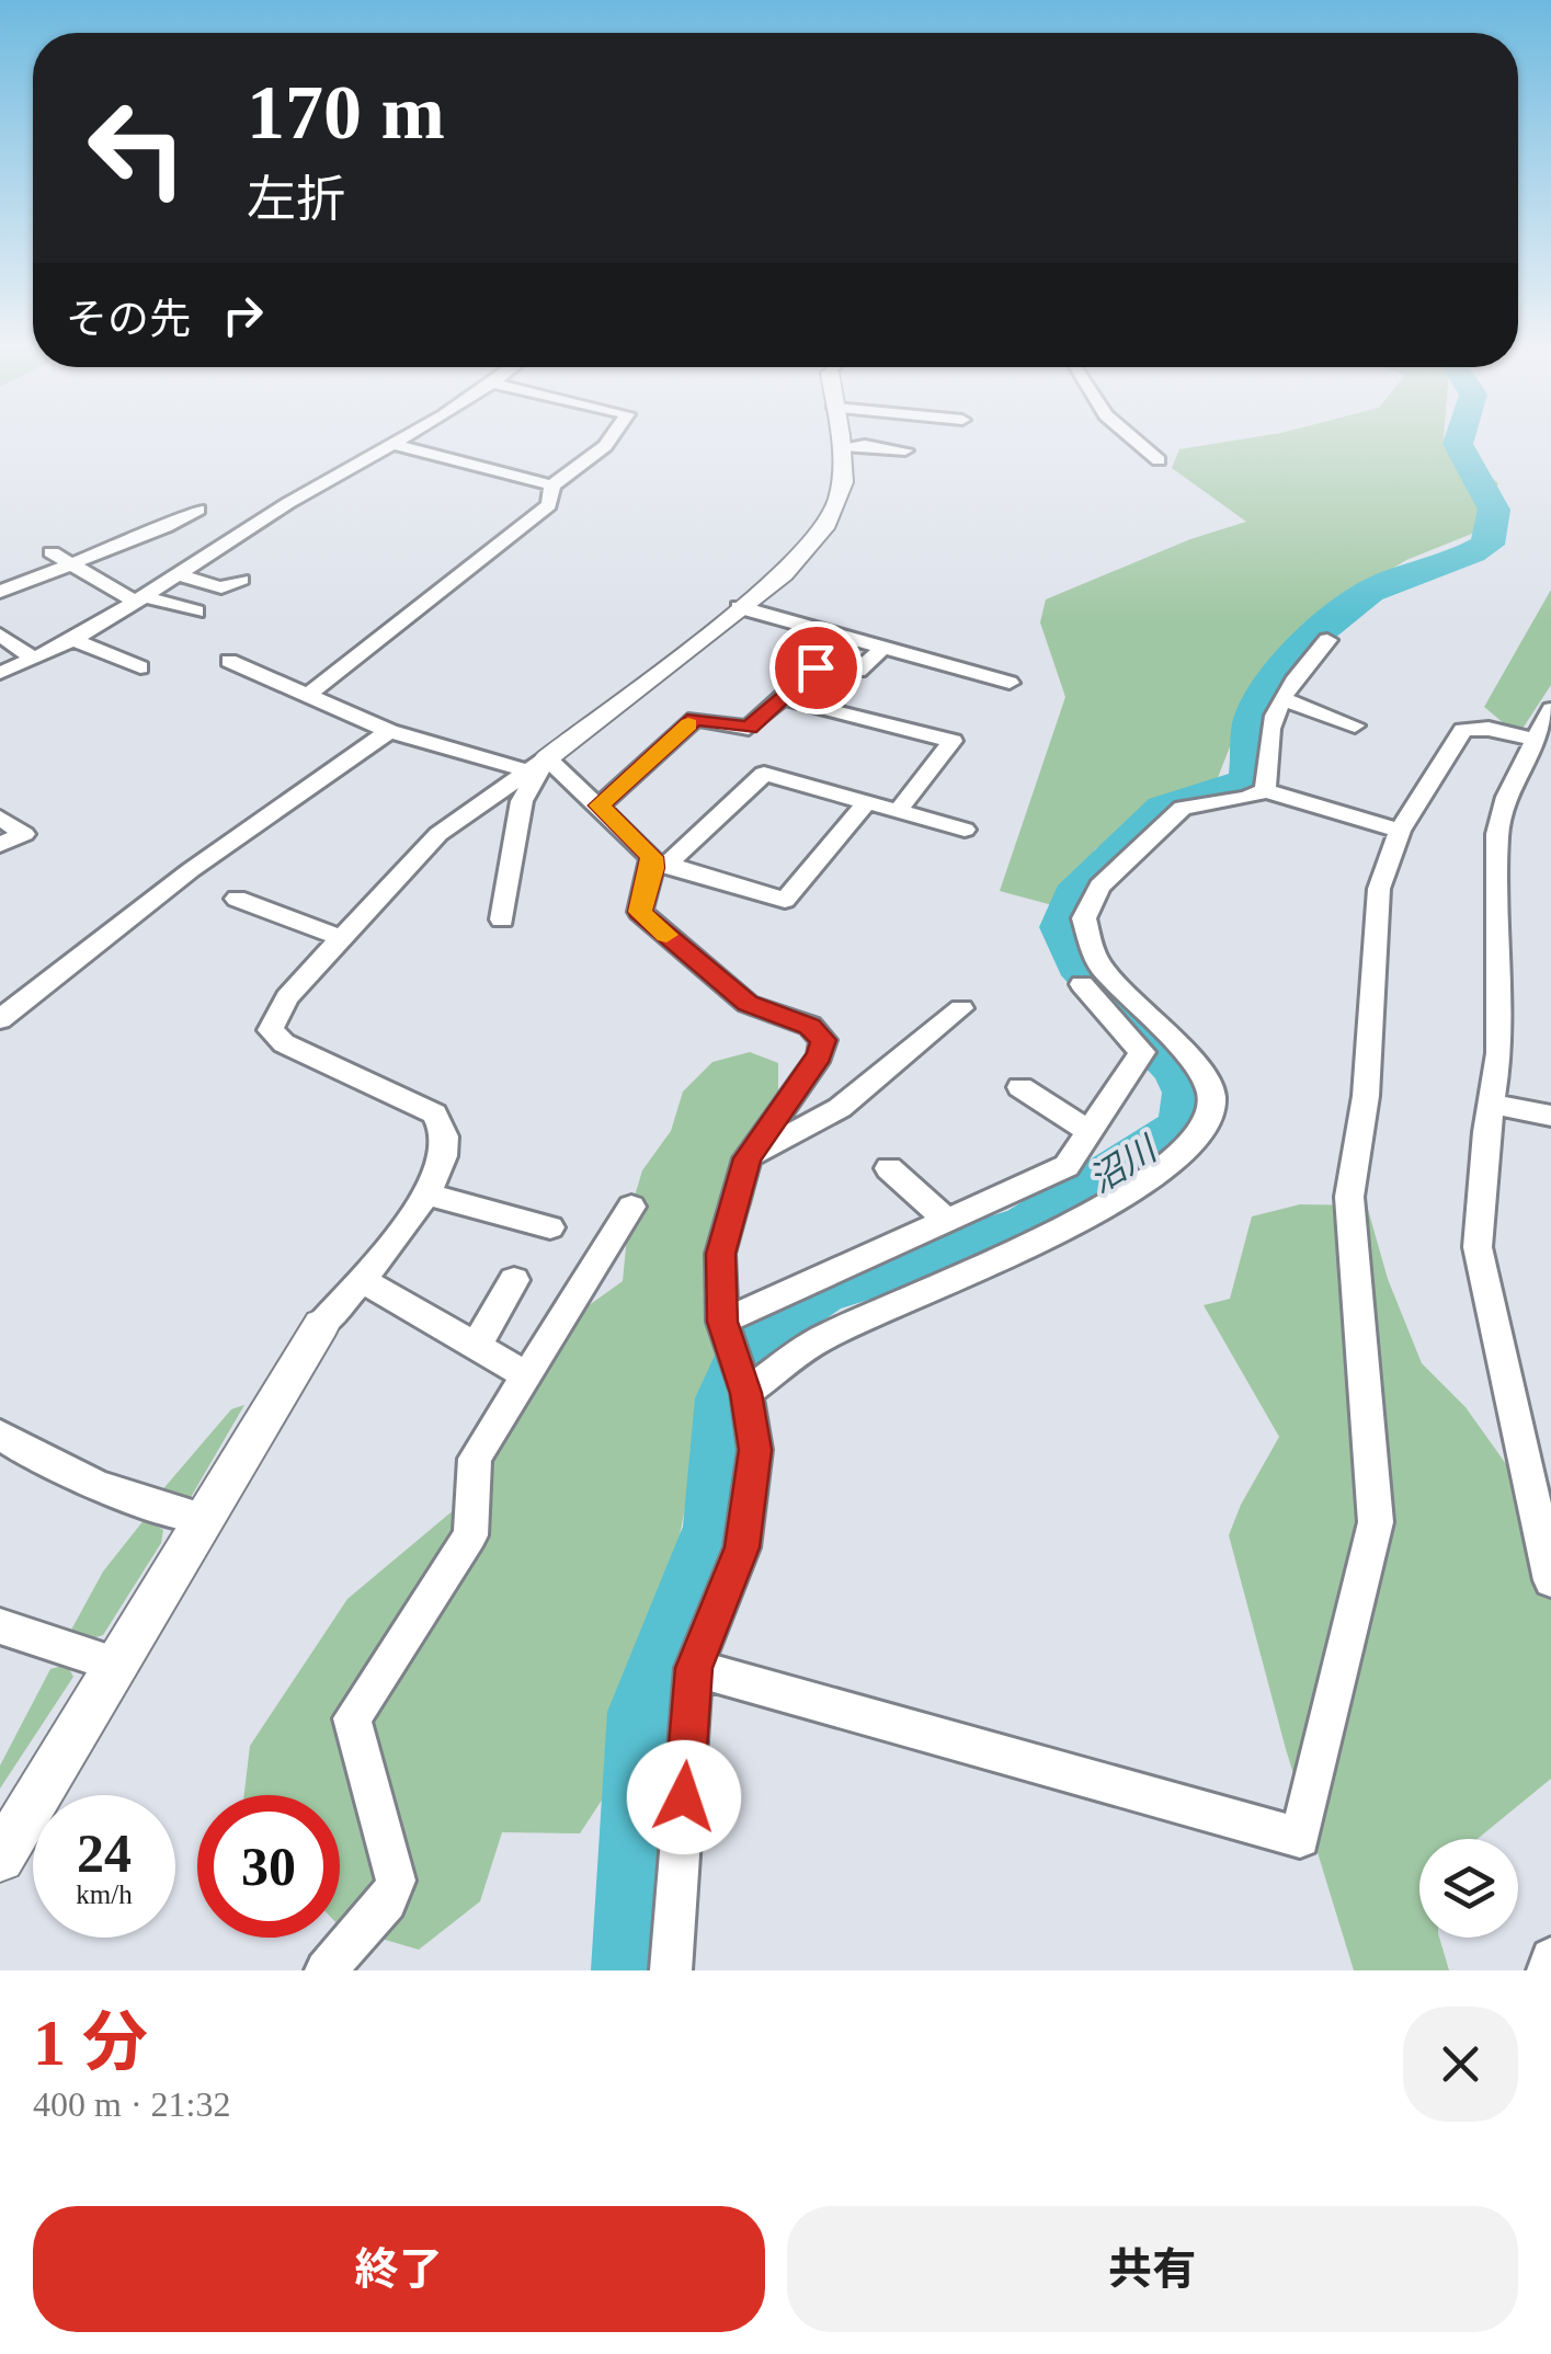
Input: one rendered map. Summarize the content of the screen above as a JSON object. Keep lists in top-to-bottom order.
{
  "water": ["沼川"],
  "page": {
    "turn": ["170 m", "左折"],
    "then": "その先",
    "speed": "24 km/h",
    "limit": "30",
    "heading": ["1 分", "400 m · 21:32"],
    "buttons": ["終了", "共有"]
  }
}
